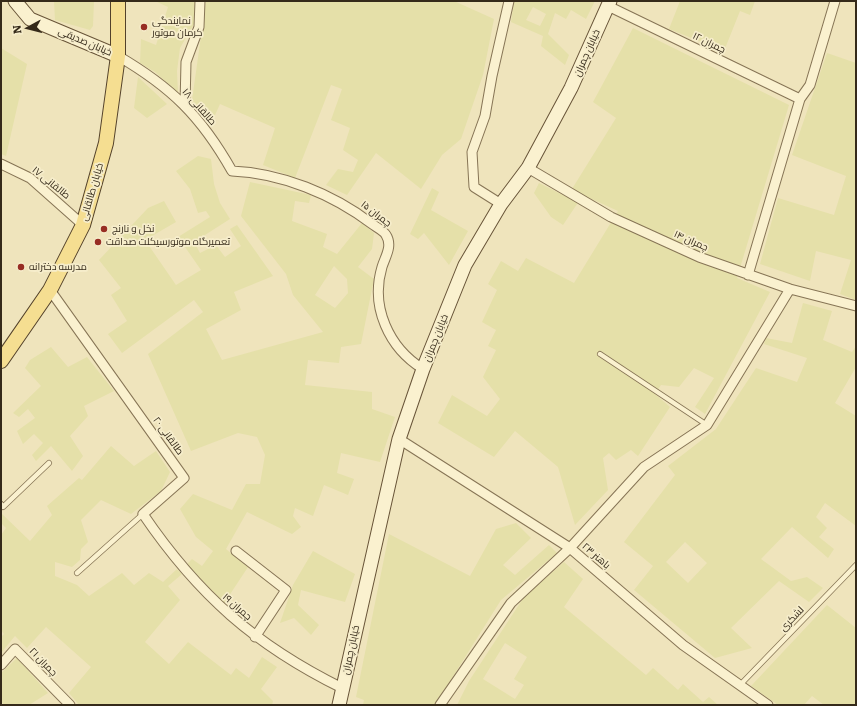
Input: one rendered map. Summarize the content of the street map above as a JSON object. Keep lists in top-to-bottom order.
{
  "streets": {
    "main road": ["خیابان صدیقی", "خیابان چمران", "خیابان طالقانی"],
    "street": [
      "چمران ۱۲",
      "طالقانی ۱۸",
      "طالقانی ۱۷",
      "چمران ۱۵",
      "چمران ۱۴",
      "طالقانی ۲۰",
      "باهنر ۲۳",
      "چمران ۱۹",
      "چمران ۲۱"
    ],
    "lane": ["لشکری"]
  },
  "crossings": [
    ["خیابان صدیقی", "طالقانی ۱۸"],
    ["خیابان صدیقی", "خیابان طالقانی"],
    ["چمران ۱۲", "خیابان چمران"],
    ["خیابان چمران", "چمران ۱۵"],
    ["خیابان چمران", "چمران ۱۴"],
    ["خیابان چمران", "باهنر ۲۳"],
    ["خیابان چمران", "چمران ۱۹"],
    ["طالقانی ۱۸", "خیابان طالقانی"],
    ["طالقانی ۱۸", "چمران ۱۵"],
    ["طالقانی ۱۷", "خیابان طالقانی"],
    ["خیابان طالقانی", "طالقانی ۲۰"],
    ["طالقانی ۲۰", "چمران ۱۹"],
    ["باهنر ۲۳", "لشکری"]
  ],
  "places": [
    "نمایندگی کرمان موتور",
    "نخل و نارنج",
    "تعمیرگاه موتورسیکلت صداقت",
    "مدرسه دخترانه"
  ],
  "north": "left"
}
